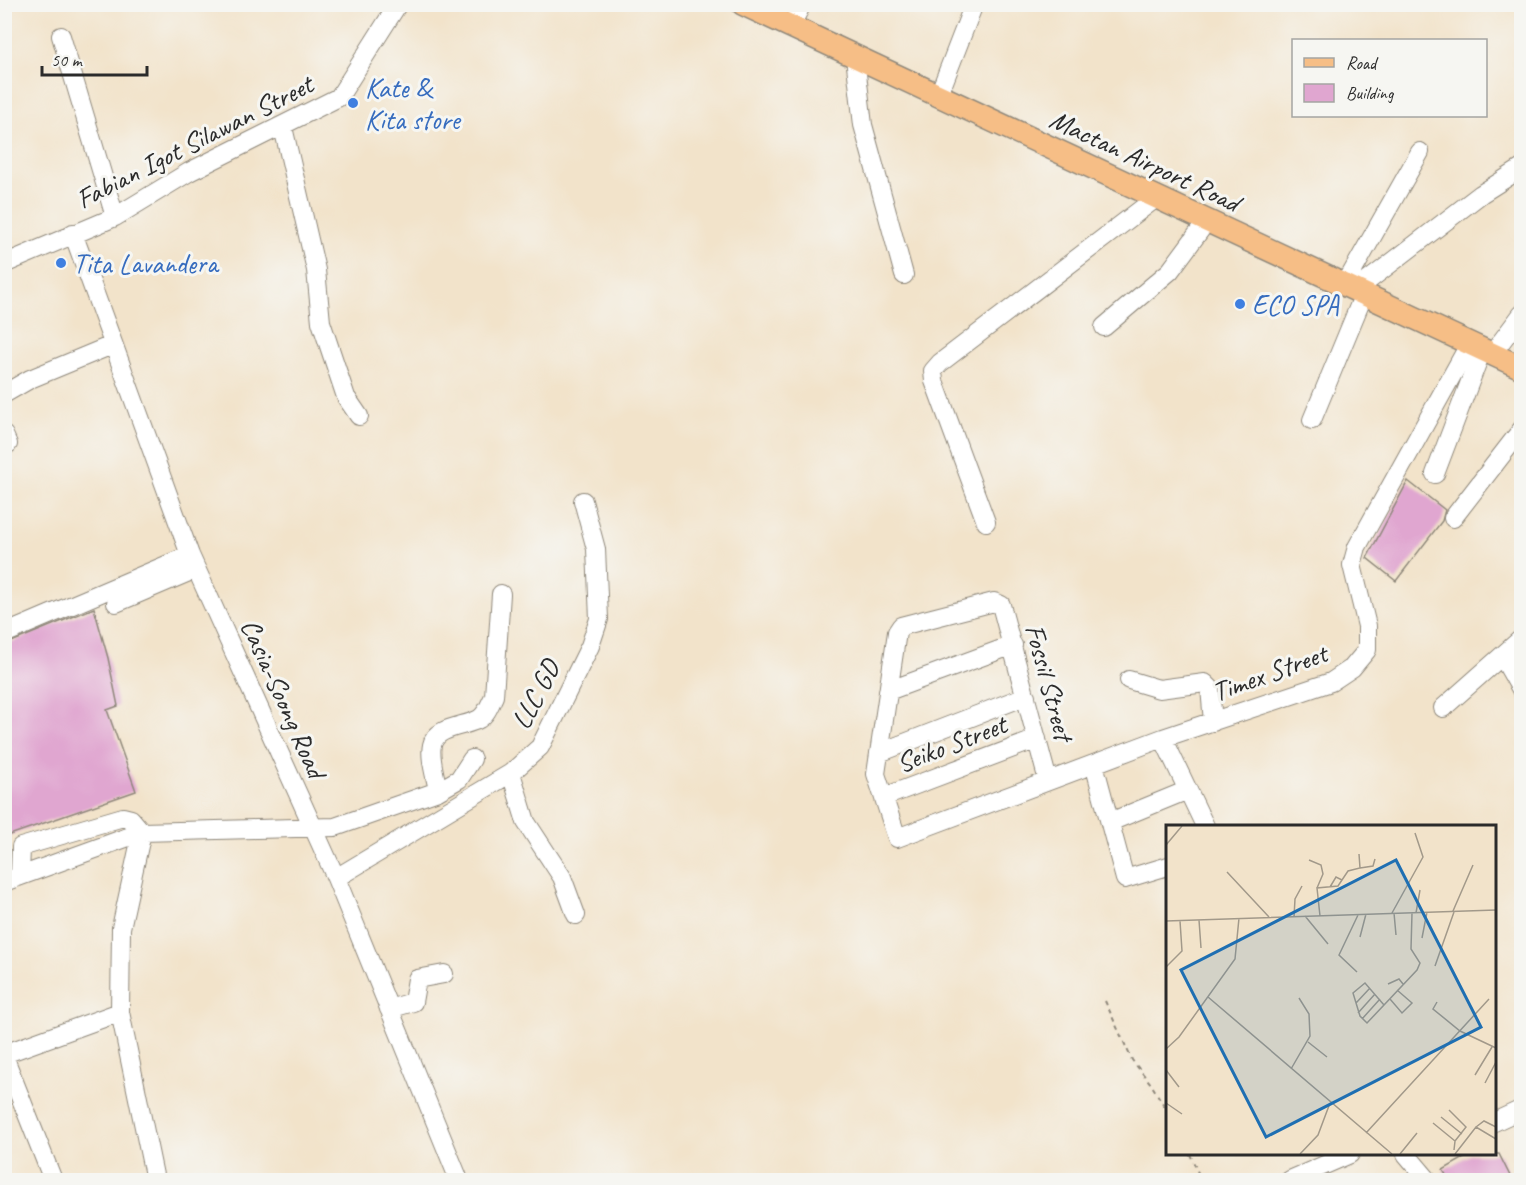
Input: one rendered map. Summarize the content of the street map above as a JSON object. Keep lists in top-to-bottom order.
{
  "streets": {
    "main road": ["Mactan Airport Road"],
    "street": [
      "Fabian Igot Silawan Street",
      "Timex Street",
      "Fossil Street",
      "LLC GD",
      "Casia-Soong Road",
      "Seiko Street"
    ]
  },
  "crossings": [
    ["Fabian Igot Silawan Street", "Casia-Soong Road"],
    ["Mactan Airport Road", "Timex Street"],
    ["Timex Street", "Fossil Street"],
    ["Timex Street", "Seiko Street"],
    ["Fossil Street", "Seiko Street"],
    ["LLC GD", "Casia-Soong Road"]
  ],
  "places": ["Kate & Kita store", "Tita Lavandera", "ECO SPA"],
  "legend": ["Road", "Building"],
  "scale_bar": "50 m"
}
